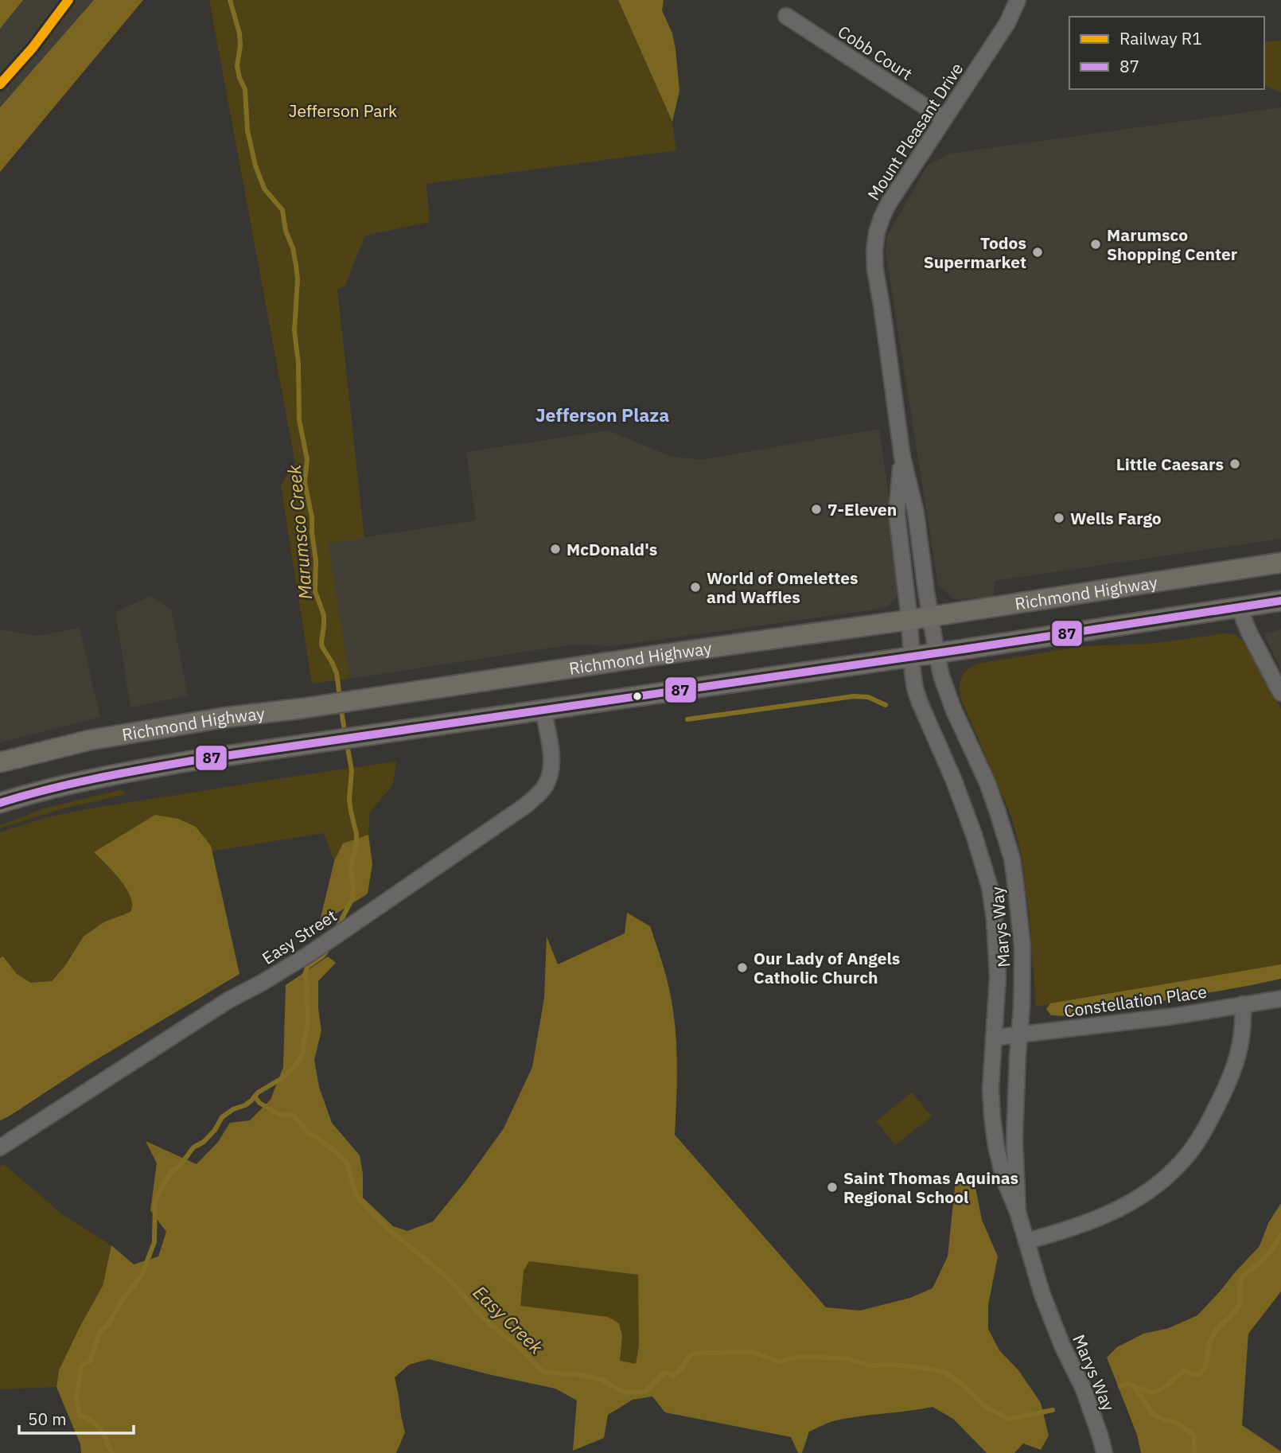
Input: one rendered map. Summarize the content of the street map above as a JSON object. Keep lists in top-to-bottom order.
{
  "streets": {
    "main road": ["Richmond Highway"],
    "street": [
      "Cobb Court",
      "Mount Pleasant Drive",
      "Marys Way",
      "Easy Street",
      "Constellation Place"
    ]
  },
  "crossings": [
    ["Cobb Court", "Mount Pleasant Drive"],
    ["Mount Pleasant Drive", "Richmond Highway"],
    ["Mount Pleasant Drive", "Marys Way"],
    ["Marys Way", "Constellation Place"]
  ],
  "districts": ["Jefferson Plaza"],
  "water": ["Marumsco Creek", "Easy Creek"],
  "parks": ["Jefferson Park"],
  "places": [
    "Marumsco Shopping Center",
    "Todos Supermarket",
    "Little Caesars",
    "7-Eleven",
    "Wells Fargo",
    "McDonald's",
    "World of Omelettes and Waffles",
    "Our Lady of Angels Catholic Church",
    "Saint Thomas Aquinas Regional School"
  ],
  "lines": ["rail line R1", "transit line 87"],
  "legend": ["Railway R1", "87"],
  "scale_bar": "50 m"
}
